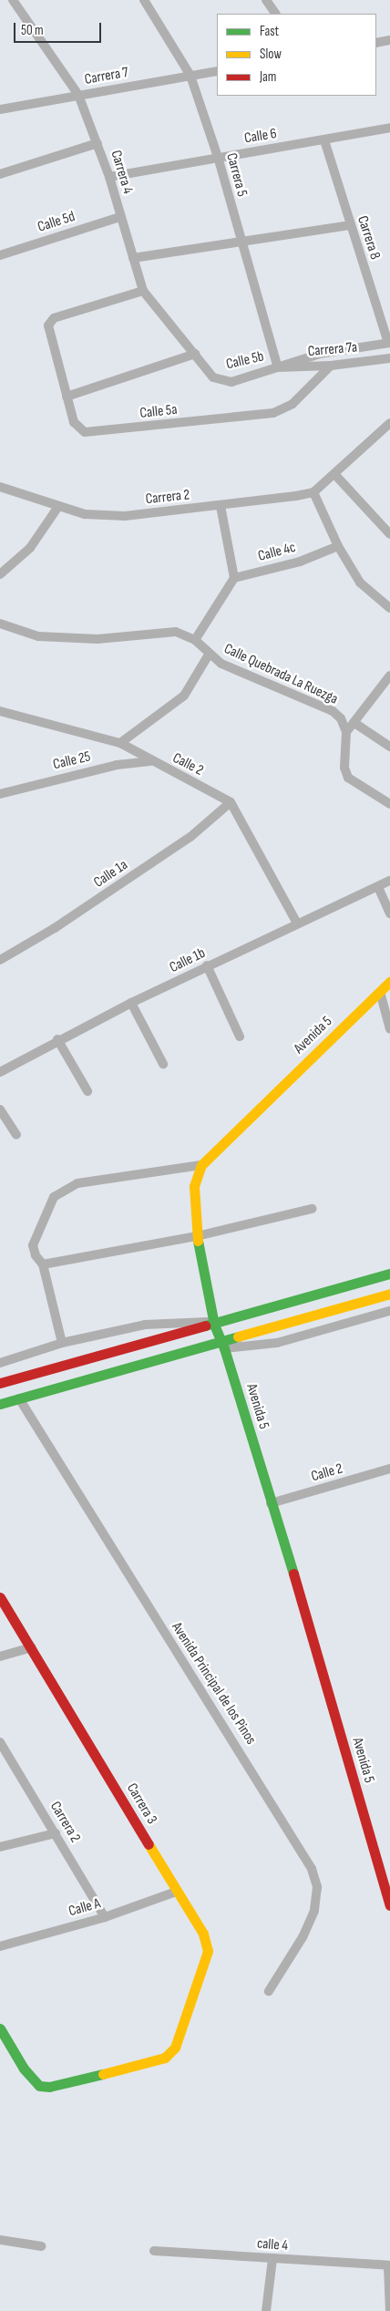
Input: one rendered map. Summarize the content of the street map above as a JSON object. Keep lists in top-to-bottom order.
{
  "streets": {
    "street": [
      "Carrera 7",
      "Calle 6",
      "Carrera 4",
      "Carrera 5",
      "Calle 5d",
      "Carrera 8",
      "Carrera 7a",
      "Calle 5b",
      "Calle 5a",
      "Carrera 2",
      "Calle 4c",
      "Calle Quebrada La Ruezga",
      "Calle 25",
      "Calle 2",
      "Calle 1a",
      "Calle 1b",
      "Avenida 5",
      "Avenida Principal de los Pinos",
      "Carrera 3",
      "Calle A",
      "calle 4"
    ]
  },
  "crossings": [
    ["Carrera 7", "Carrera 4"],
    ["Carrera 7", "Carrera 5"],
    ["Calle 6", "Carrera 4"],
    ["Calle 6", "Carrera 5"],
    ["Calle 6", "Carrera 8"],
    ["Carrera 4", "Calle 5d"],
    ["Carrera 4", "Calle 5b"],
    ["Carrera 4", "Calle 5a"],
    ["Carrera 5", "Carrera 7a"],
    ["Carrera 5", "Calle 5b"],
    ["Carrera 8", "Calle 5b"],
    ["Carrera 7a", "Calle 5b"],
    ["Carrera 7a", "Calle 5a"],
    ["Carrera 2", "Calle A"],
    ["Calle 25", "Calle 2"],
    ["Calle 2", "Calle 1a"],
    ["Calle 2", "Avenida 5"],
    ["Carrera 3", "Calle A"]
  ],
  "legend": ["Fast", "Slow", "Jam"],
  "scale_bar": "50 m"
}
